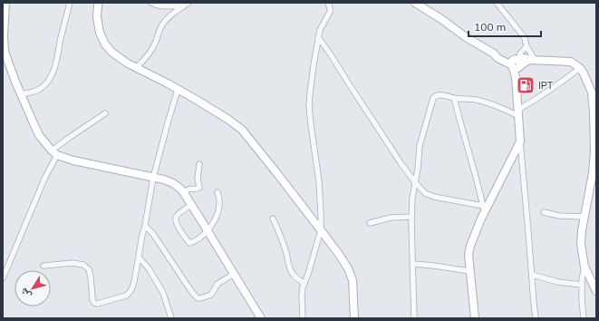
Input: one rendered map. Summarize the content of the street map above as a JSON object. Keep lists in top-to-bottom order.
{
  "places": {
    "fuel station": ["IPT"]
  },
  "scale_bar": "100 m",
  "north": "bottom left"
}
